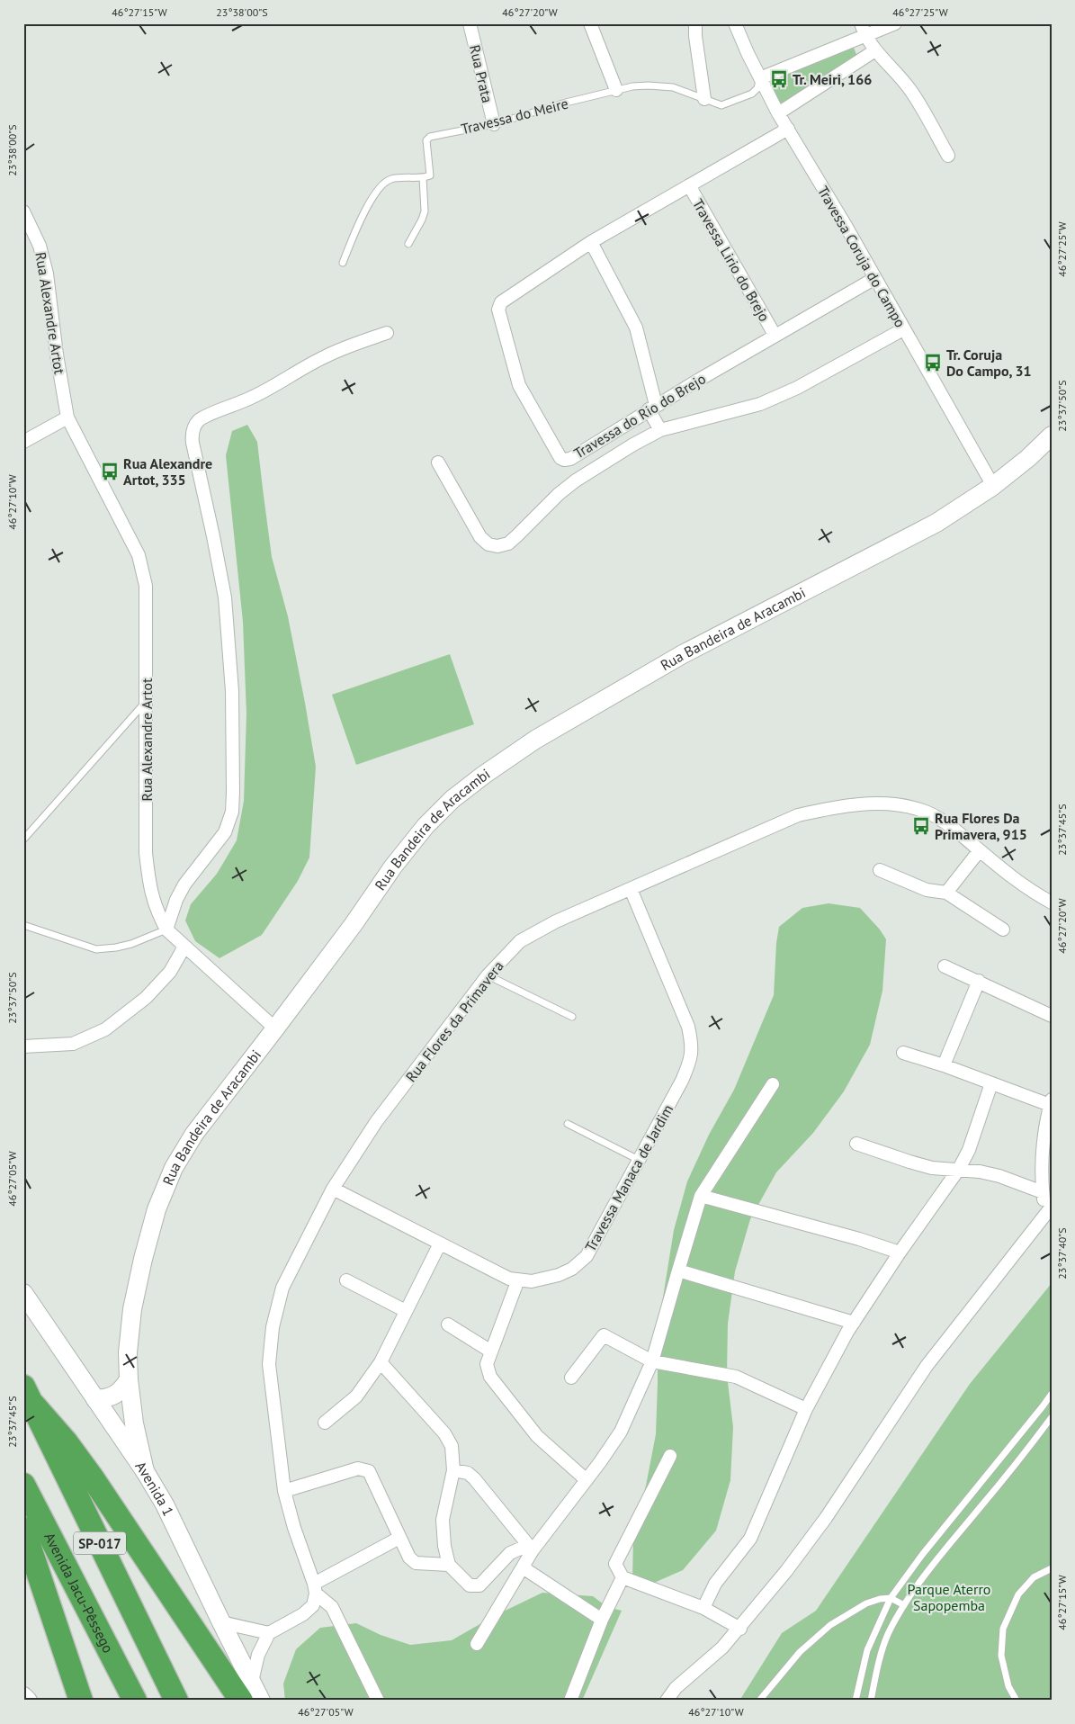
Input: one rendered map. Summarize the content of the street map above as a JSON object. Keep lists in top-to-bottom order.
{
  "streets": {
    "highway": ["SP-017", "Avenida Jacu-Pêssego"],
    "main road": ["Rua Bandeira de Aracambi", "Avenida 1"],
    "street": [
      "Rua Prata",
      "Travessa Coruja do Campo",
      "Travessa Lirio do Brejo",
      "Rua Alexandre Artot",
      "Travessa do Rio do Brejo",
      "Rua Flores da Primavera",
      "Travessa Manaca de Jardim"
    ],
    "lane": ["Travessa do Meire"]
  },
  "crossings": [
    ["Rua Prata", "Travessa do Meire"],
    ["Travessa do Meire", "Travessa Coruja do Campo"],
    ["Travessa Coruja do Campo", "Travessa do Rio do Brejo"],
    ["Travessa Coruja do Campo", "Rua Bandeira de Aracambi"],
    ["Travessa Lirio do Brejo", "Travessa do Rio do Brejo"],
    ["Rua Alexandre Artot", "Rua Bandeira de Aracambi"],
    ["Rua Bandeira de Aracambi", "Avenida 1"],
    ["Rua Flores da Primavera", "Travessa Manaca de Jardim"]
  ],
  "parks": ["Parque Aterro Sapopemba"],
  "places": {
    "bus stop": [
      "Tr. Meiri, 166",
      "Tr. Coruja Do Campo, 31",
      "Rua Alexandre Artot, 335",
      "Rua Flores Da Primavera, 915"
    ]
  },
  "coordinates": [
    "46°27'15\"W",
    "23°38'00\"S",
    "46°27'20\"W",
    "46°27'25\"W",
    "23°37'50\"S",
    "46°27'10\"W",
    "23°37'45\"S",
    "46°27'05\"W",
    "23°37'40\"S"
  ]
}
